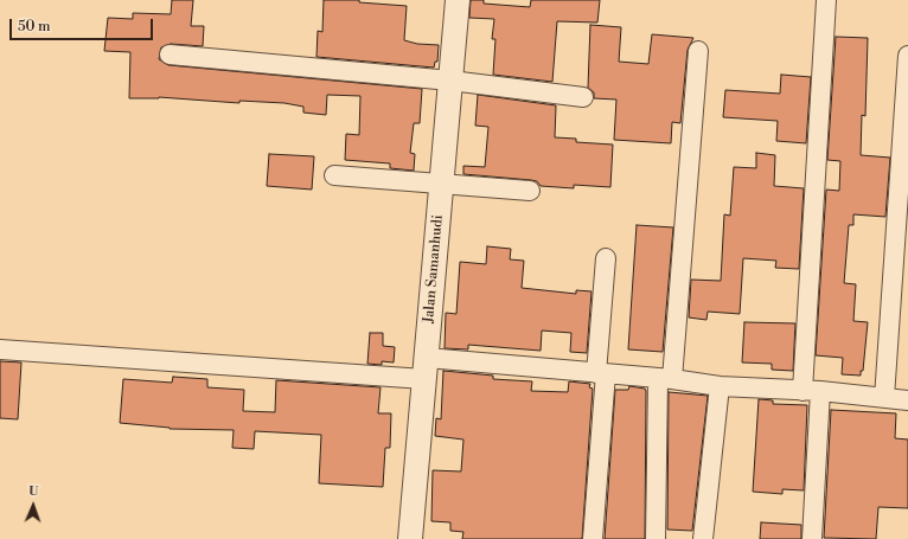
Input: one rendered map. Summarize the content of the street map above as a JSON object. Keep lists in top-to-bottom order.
{
  "streets": {
    "street": ["Jalan Samanhudi"]
  },
  "scale_bar": "50 m",
  "north": "top"
}
